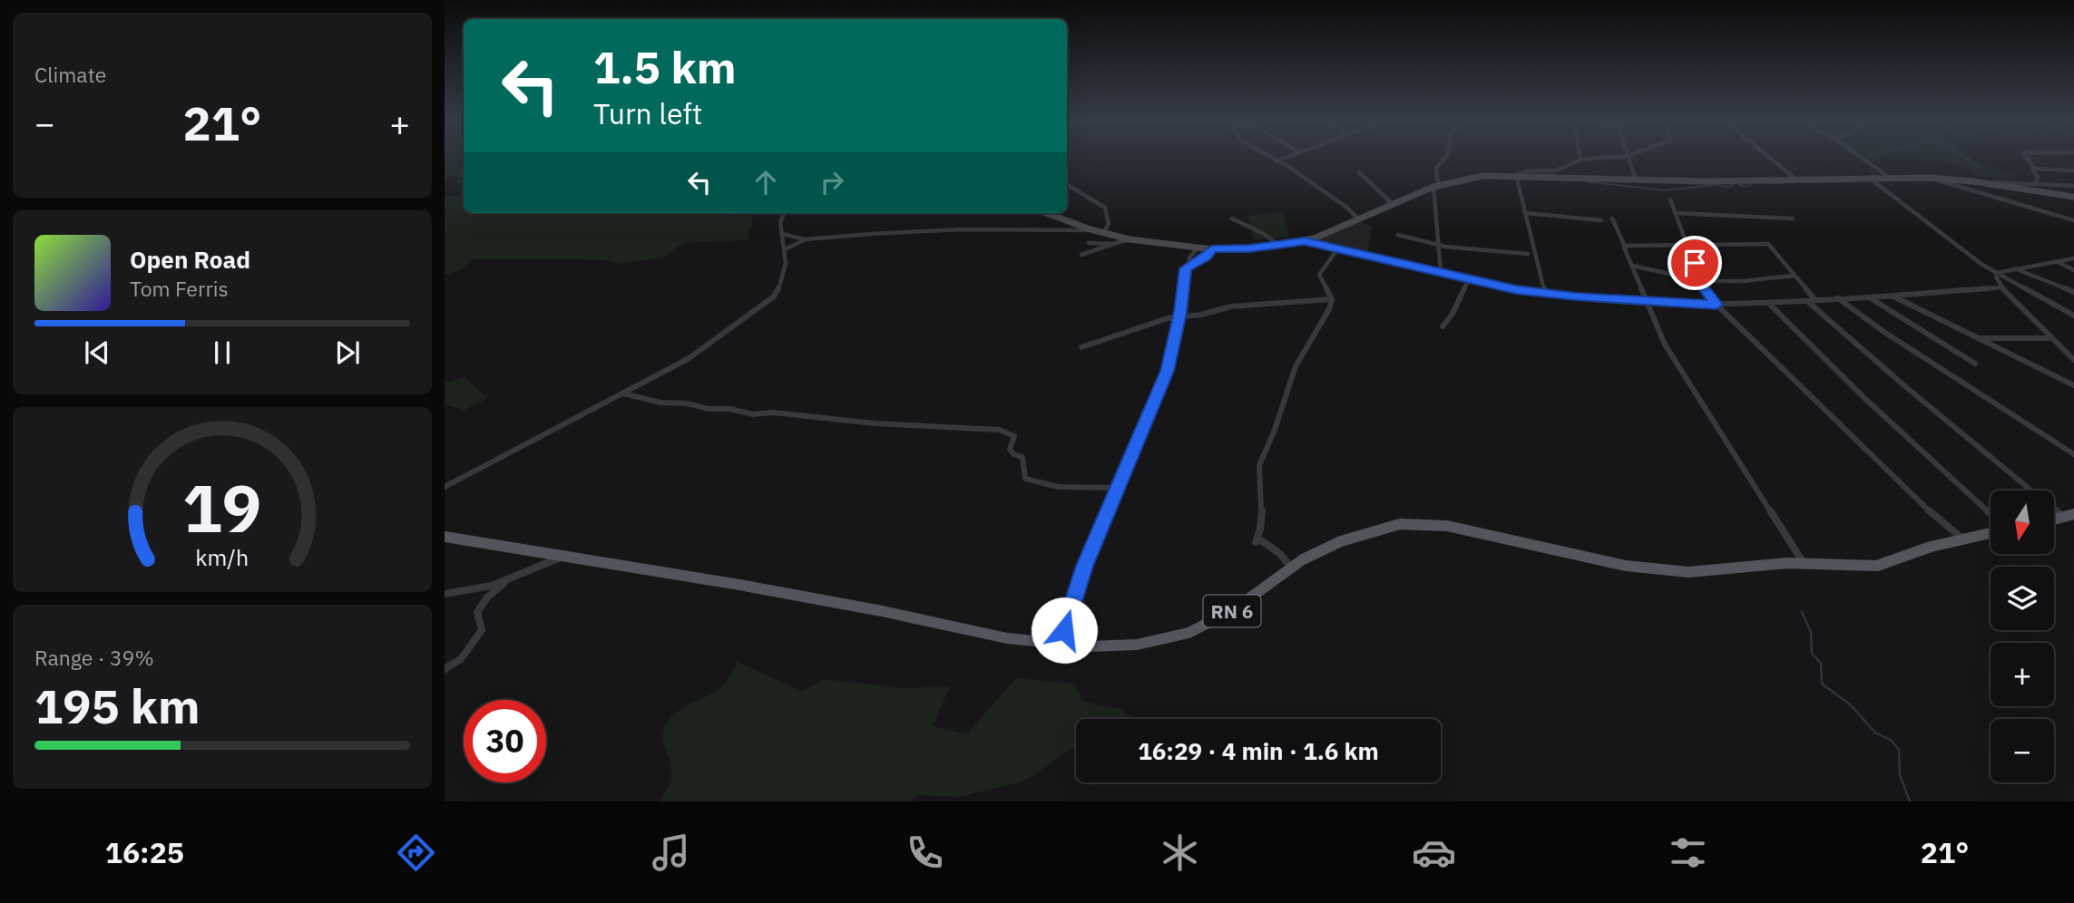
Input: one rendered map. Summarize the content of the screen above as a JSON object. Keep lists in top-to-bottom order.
{
  "streets": {
    "main road": ["RN 6"]
  },
  "north": "bottom",
  "page": {
    "tile": [
      "Climate",
      ["Range · 39%", "195 km"]
    ],
    "turn": ["1.5 km", "Turn left"],
    "heat": ["−", "21°", "+"],
    "song": ["Open Road", "Tom Ferris"],
    "map_buttons": ["+", "−"],
    "limit": "30",
    "trip": "16:29 · 4 min · 1.6 km",
    "tabs": ["16:25", "21°"],
    "gauge": ["19", "km/h"]
  }
}
